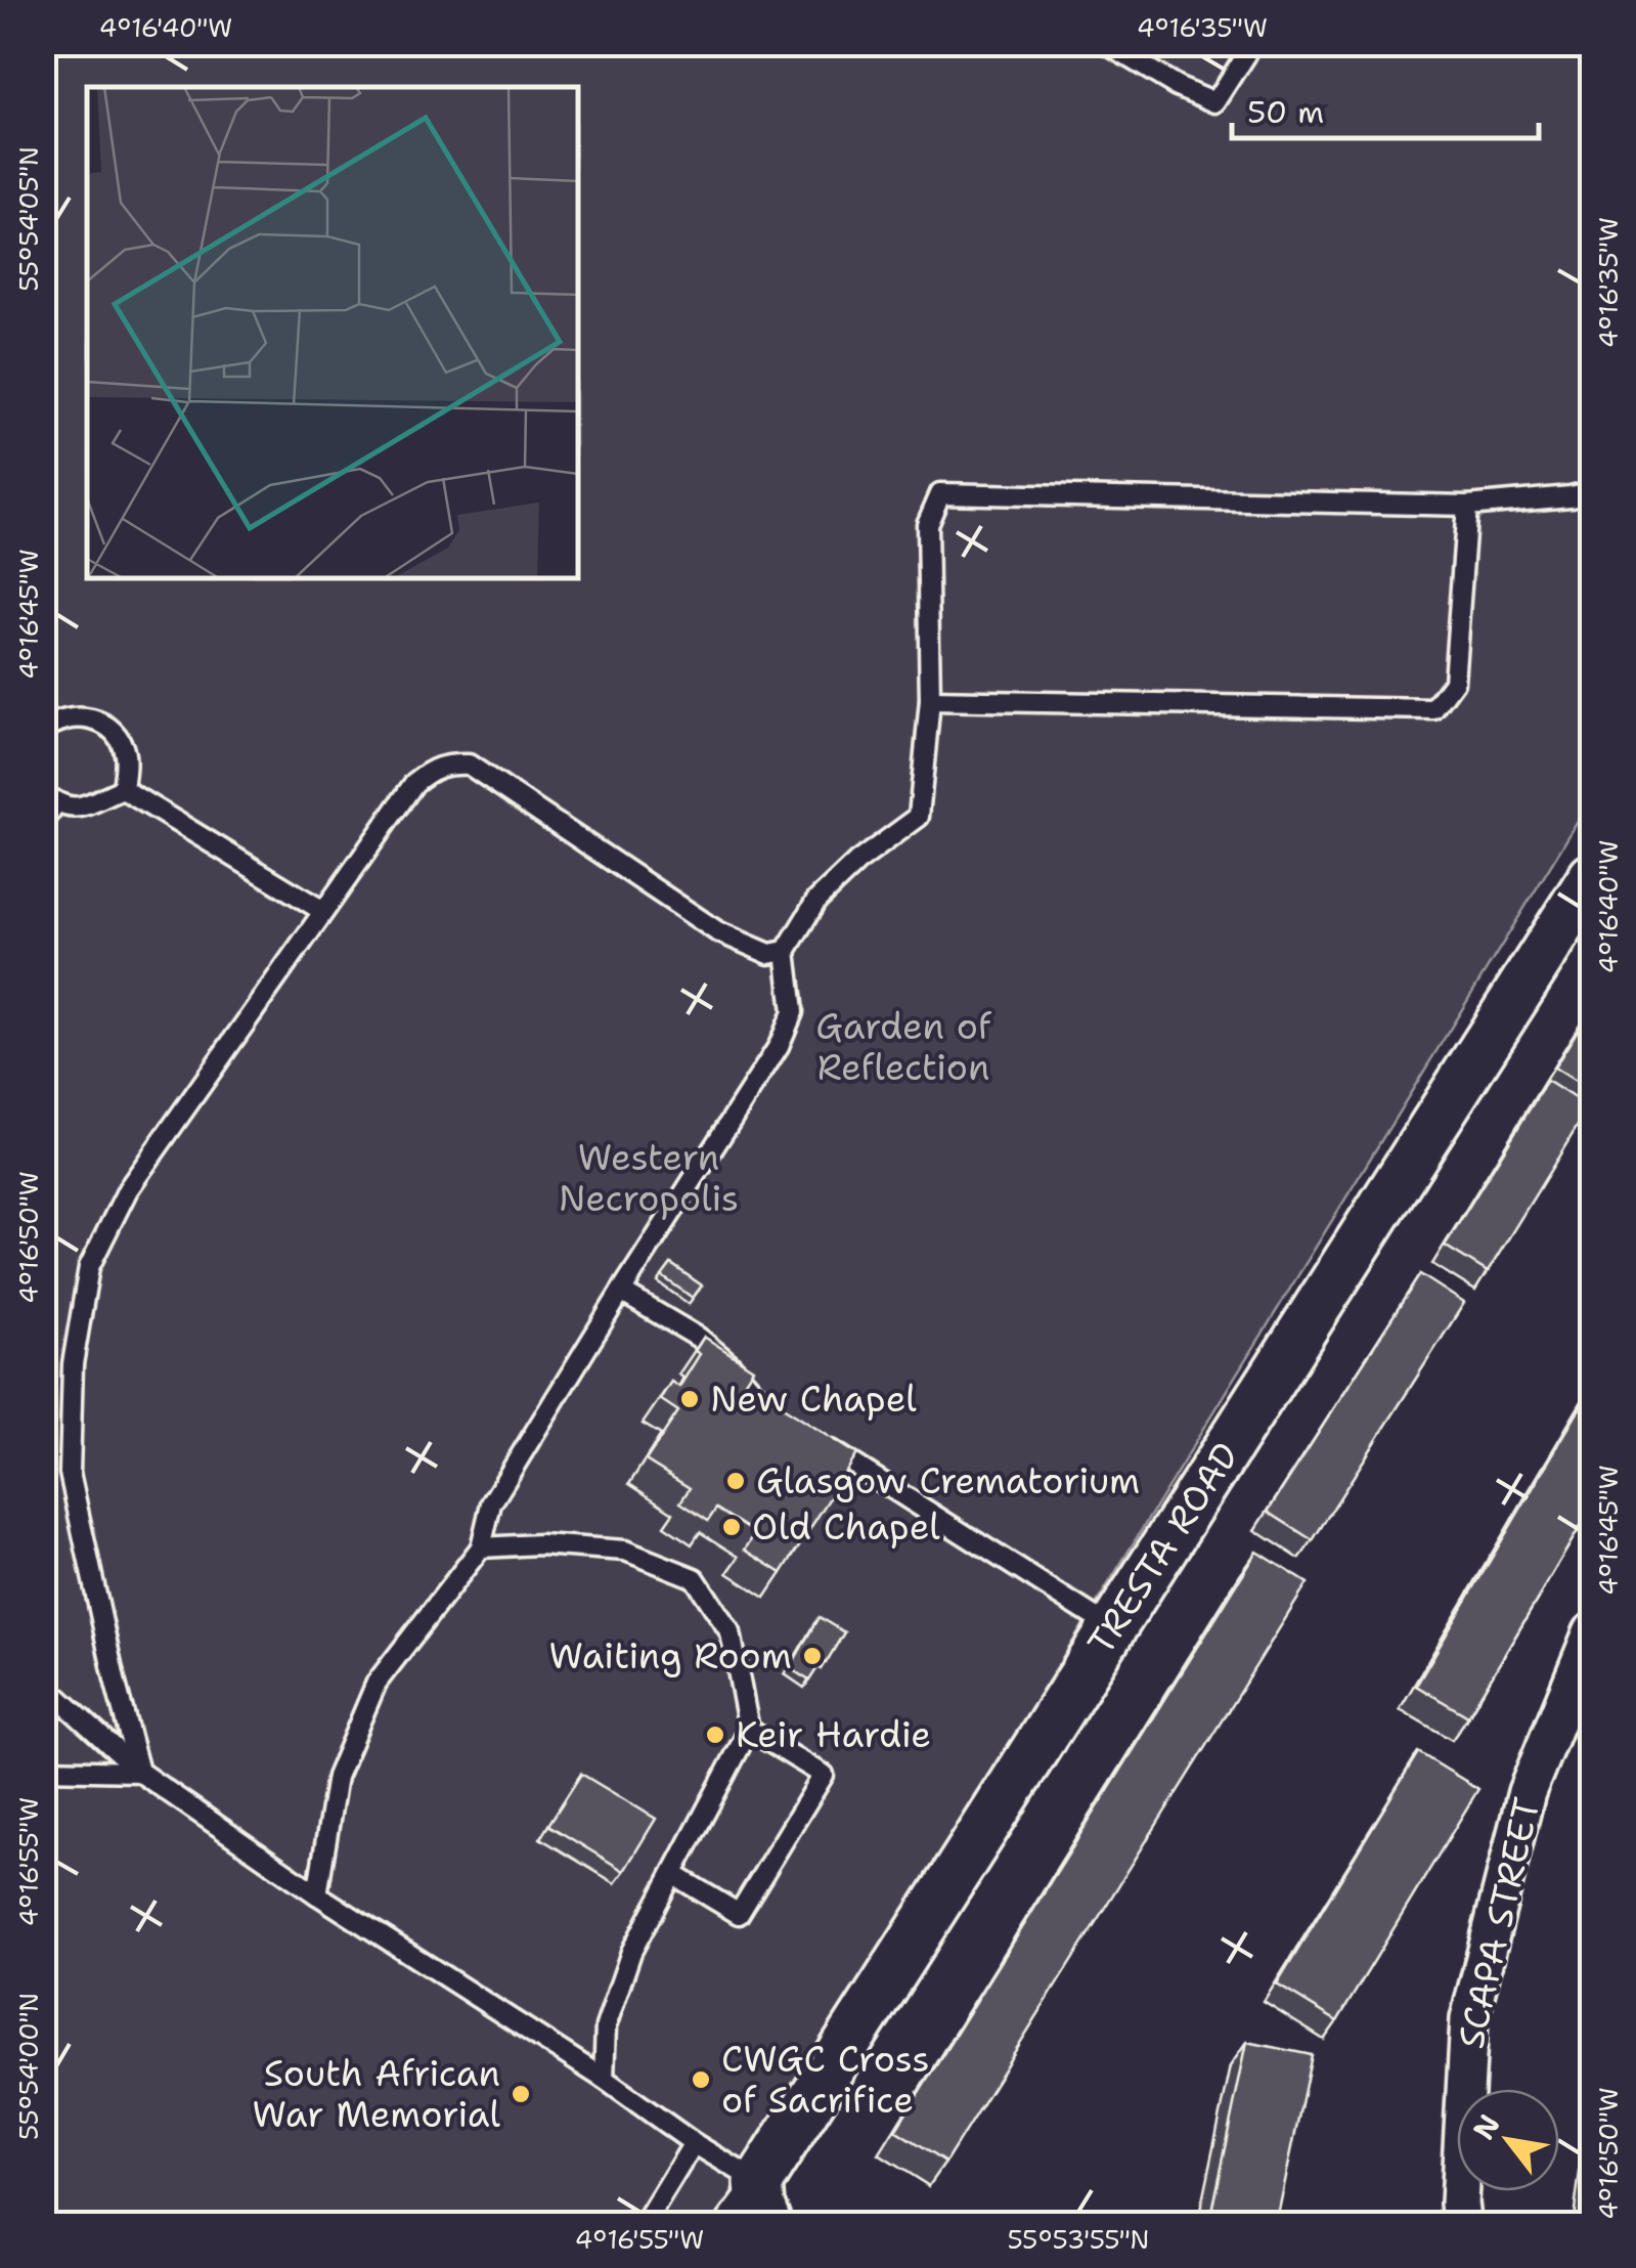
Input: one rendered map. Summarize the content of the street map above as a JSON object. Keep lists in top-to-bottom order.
{
  "streets": {
    "street": ["TRESTA ROAD", "SCAPA STREET"]
  },
  "parks": ["Garden of Reflection", "Western Necropolis"],
  "places": [
    "New Chapel",
    "Glasgow Crematorium",
    "Old Chapel",
    "Waiting Room",
    "Keir Hardie",
    "CWGC Cross of Sacrifice",
    "South African War Memorial"
  ],
  "scale_bar": "50 m",
  "north": "top left",
  "coordinates": [
    "4°16'40\"W",
    "4°16'35\"W",
    "55°54'05\"N",
    "4°16'45\"W",
    "4°16'50\"W",
    "4°16'55\"W",
    "55°54'00\"N",
    "55°53'55\"N"
  ]
}
